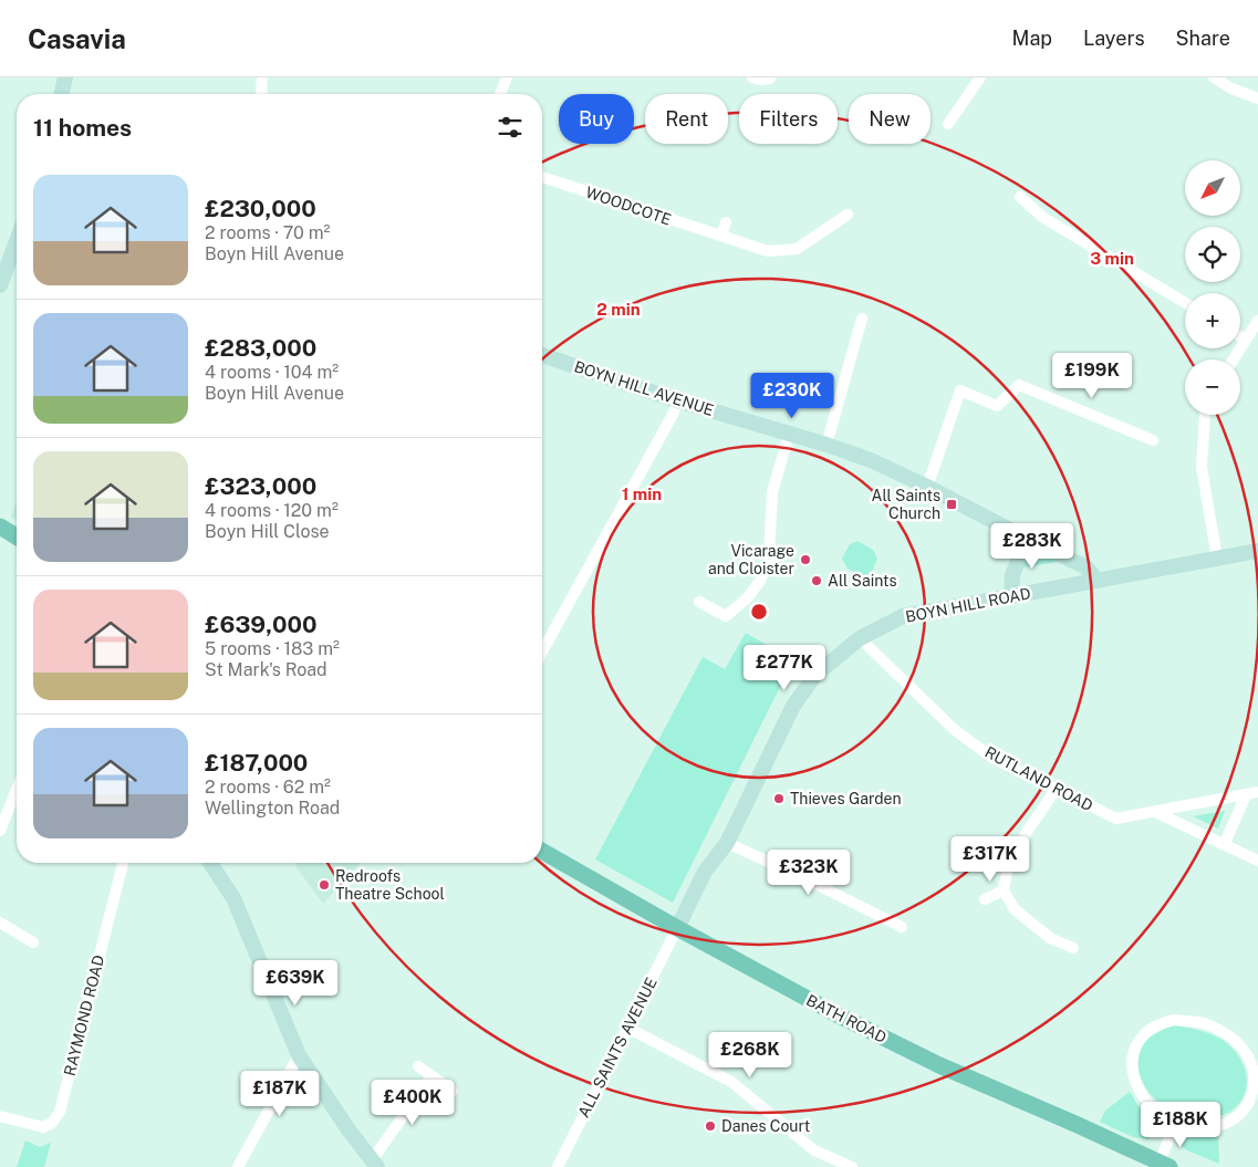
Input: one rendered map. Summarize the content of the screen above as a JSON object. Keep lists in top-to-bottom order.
{
  "streets": {
    "main road": ["BATH ROAD"],
    "street": [
      "WOODCOTE",
      "BOYN HILL AVENUE",
      "BOYN HILL ROAD",
      "RUTLAND ROAD",
      "RAYMOND ROAD",
      "ALL SAINTS AVENUE"
    ]
  },
  "crossings": [
    ["BOYN HILL AVENUE", "BOYN HILL ROAD"],
    ["BOYN HILL ROAD", "RUTLAND ROAD"],
    ["BOYN HILL ROAD", "BATH ROAD"],
    ["BOYN HILL ROAD", "ALL SAINTS AVENUE"],
    ["BATH ROAD", "ALL SAINTS AVENUE"]
  ],
  "places": {
    "transit": ["All Saints Church"],
    "other": [
      "Vicarage and Cloister",
      "All Saints",
      "Thieves Garden",
      "Redroofs Theatre School",
      "Danes Court"
    ]
  },
  "north": "bottom left",
  "page": {
    "header": "Casavia",
    "nav": ["Map", "Layers", "Share"],
    "chip": [
      "Buy",
      "Rent",
      "Filters",
      "New"
    ],
    "heading": "11 homes",
    "map_buttons": ["+", "−"],
    "list": [
      {
        "name": "£230,000",
        "note": "2 rooms · 70 m² · Boyn Hill Avenue"
      },
      {
        "name": "£283,000",
        "note": "4 rooms · 104 m² · Boyn Hill Avenue"
      },
      {
        "name": "£323,000",
        "note": "4 rooms · 120 m² · Boyn Hill Close"
      },
      {
        "name": "£639,000",
        "note": "5 rooms · 183 m² · St Mark's Road"
      },
      {
        "name": "£187,000",
        "note": "2 rooms · 62 m² · Wellington Road"
      }
    ],
    "price": [
      "£199K",
      "£230K",
      "£283K",
      "£277K",
      "£317K",
      "£323K",
      "£639K",
      "£268K",
      "£187K",
      "£400K",
      "£188K"
    ]
  },
  "rings": ["3 min", "2 min", "1 min"]
}
